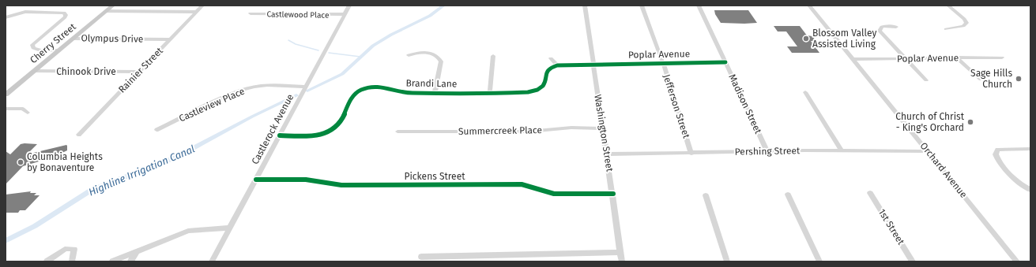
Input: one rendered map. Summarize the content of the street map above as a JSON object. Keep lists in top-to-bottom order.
{
  "streets": {
    "main road": ["Cherry Street"],
    "street": [
      "Castlewood Place",
      "Olympus Drive",
      "Poplar Avenue",
      "Rainier Street",
      "Chinook Drive",
      "Brandi Lane",
      "Madison Street",
      "Castleview Place",
      "Jefferson Street",
      "Castlerock Avenue",
      "Summercreek Place",
      "Washington Street",
      "Pershing Street",
      "Orchard Avenue",
      "Pickens Street",
      "1st Street"
    ]
  },
  "crossings": [
    ["Castlewood Place", "Castlerock Avenue"],
    ["Olympus Drive", "Cherry Street"],
    ["Olympus Drive", "Rainier Street"],
    ["Cherry Street", "Chinook Drive"],
    ["Poplar Avenue", "Madison Street"],
    ["Poplar Avenue", "Jefferson Street"],
    ["Poplar Avenue", "Washington Street"],
    ["Poplar Avenue", "Orchard Avenue"],
    ["Rainier Street", "Chinook Drive"],
    ["Brandi Lane", "Castlerock Avenue"],
    ["Madison Street", "Pershing Street"],
    ["Castleview Place", "Castlerock Avenue"],
    ["Jefferson Street", "Pershing Street"],
    ["Castlerock Avenue", "Pickens Street"],
    ["Summercreek Place", "Washington Street"],
    ["Washington Street", "Pershing Street"],
    ["Washington Street", "Pickens Street"],
    ["Pershing Street", "Orchard Avenue"]
  ],
  "water": ["Highline Irrigation Canal"],
  "places": [
    "Blossom Valley Assisted Living",
    "Sage Hills Church",
    "Church of Christ - King's Orchard",
    "Columbia Heights by Bonaventure"
  ]
}
